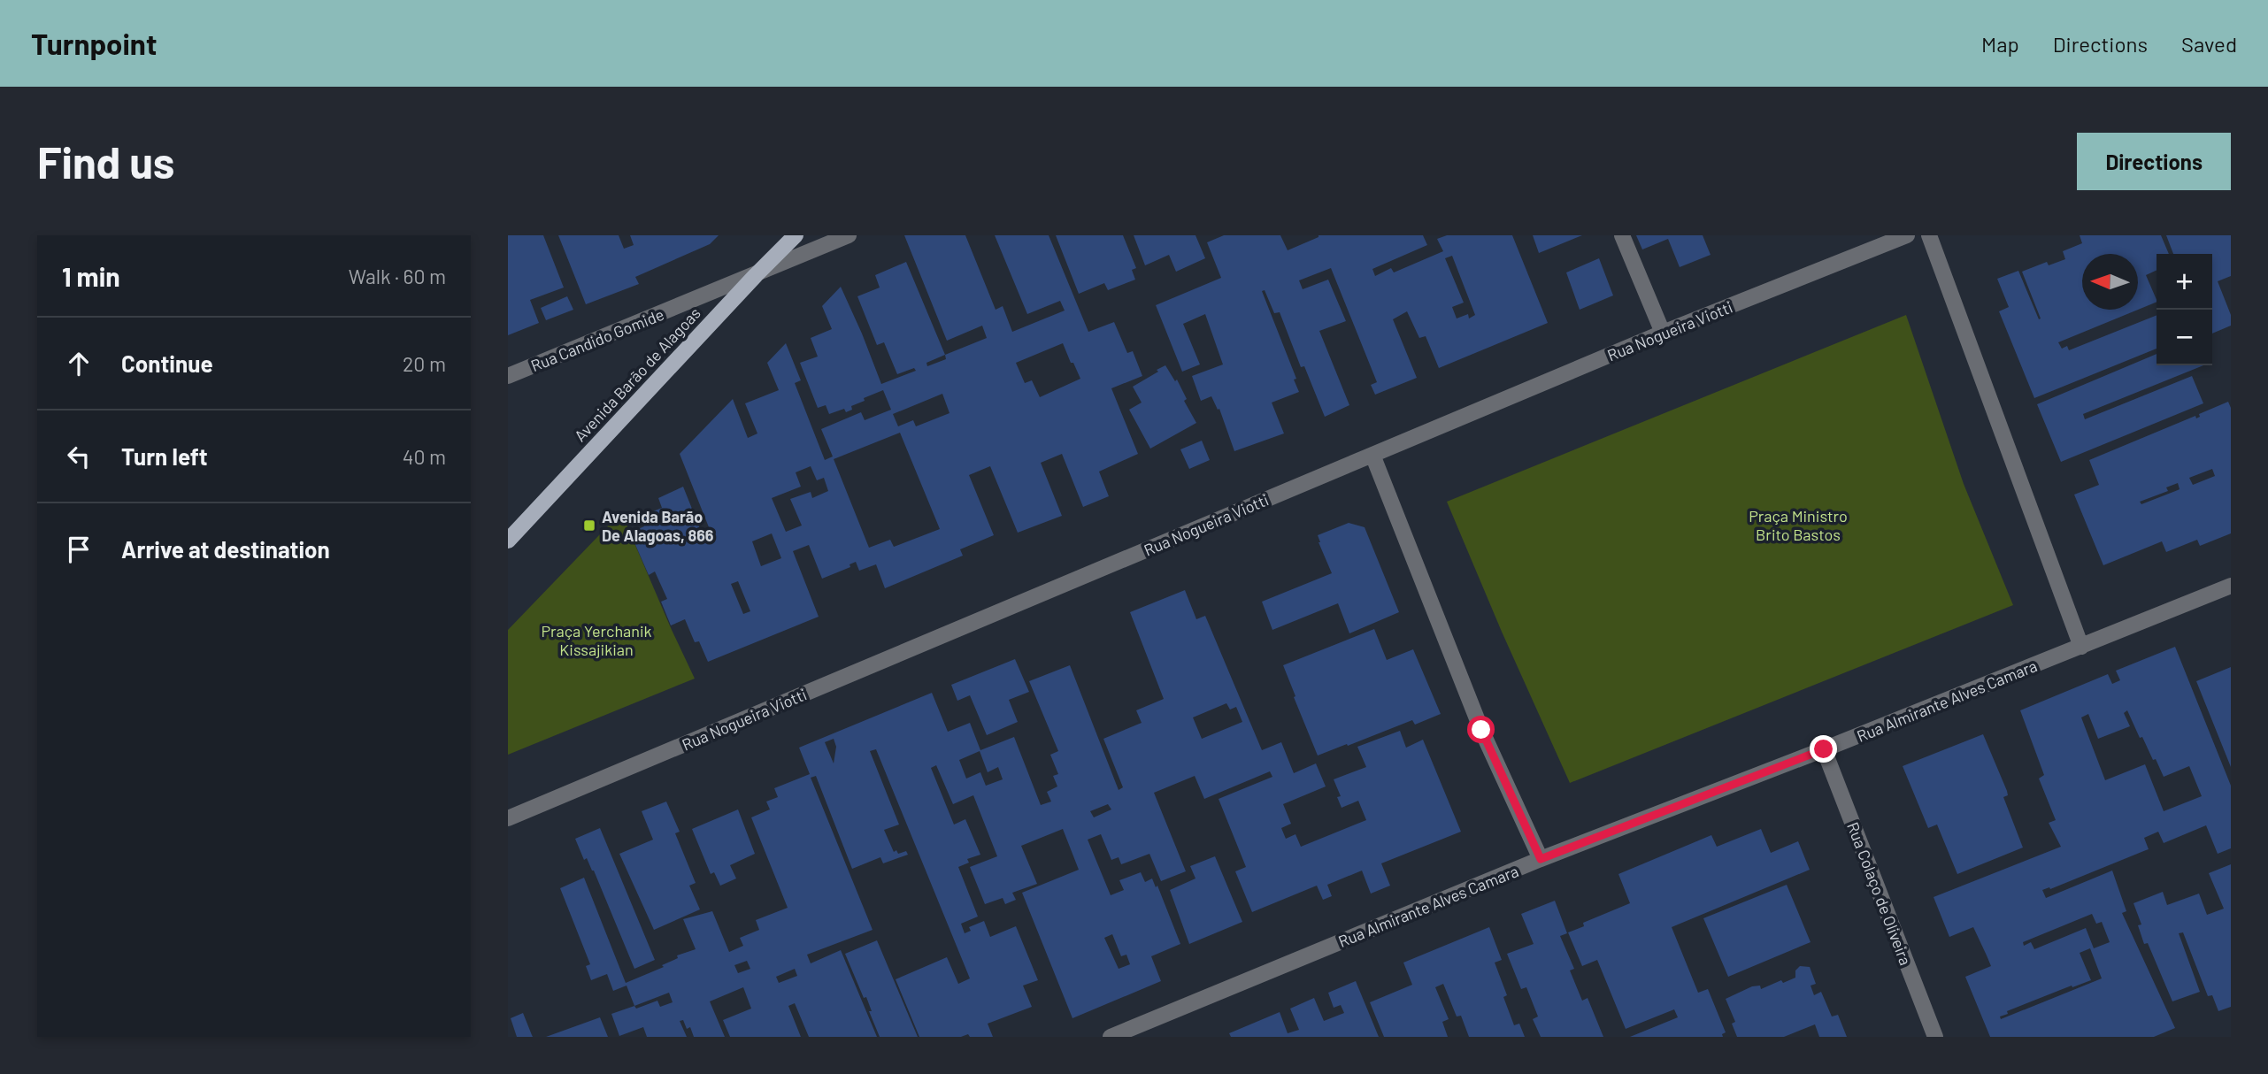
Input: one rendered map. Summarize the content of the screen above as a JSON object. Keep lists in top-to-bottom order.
{
  "streets": {
    "main road": ["Avenida Barão de Alagoas"],
    "street": [
      "Rua Nogueira Viotti",
      "Rua Candido Gomide",
      "Rua Almirante Alves Camara",
      "Rua Colaço de Oliveira"
    ]
  },
  "crossings": [
    ["Rua Candido Gomide", "Avenida Barão de Alagoas"],
    ["Rua Almirante Alves Camara", "Rua Colaço de Oliveira"]
  ],
  "parks": ["Praça Ministro Brito Bastos", "Praça Yerchanik Kissajikian"],
  "places": {
    "transit": ["Avenida Barão De Alagoas, 866"]
  },
  "north": "left",
  "page": {
    "header": "Turnpoint",
    "nav": ["Map", "Directions", "Saved"],
    "buttons": "Directions",
    "title": "Find us",
    "heading": ["1 min", "Walk · 60 m"],
    "map_buttons": ["+", "−"],
    "list": [
      ["Continue", "20 m"],
      ["Turn left", "40 m"],
      "Arrive at destination"
    ]
  }
}
